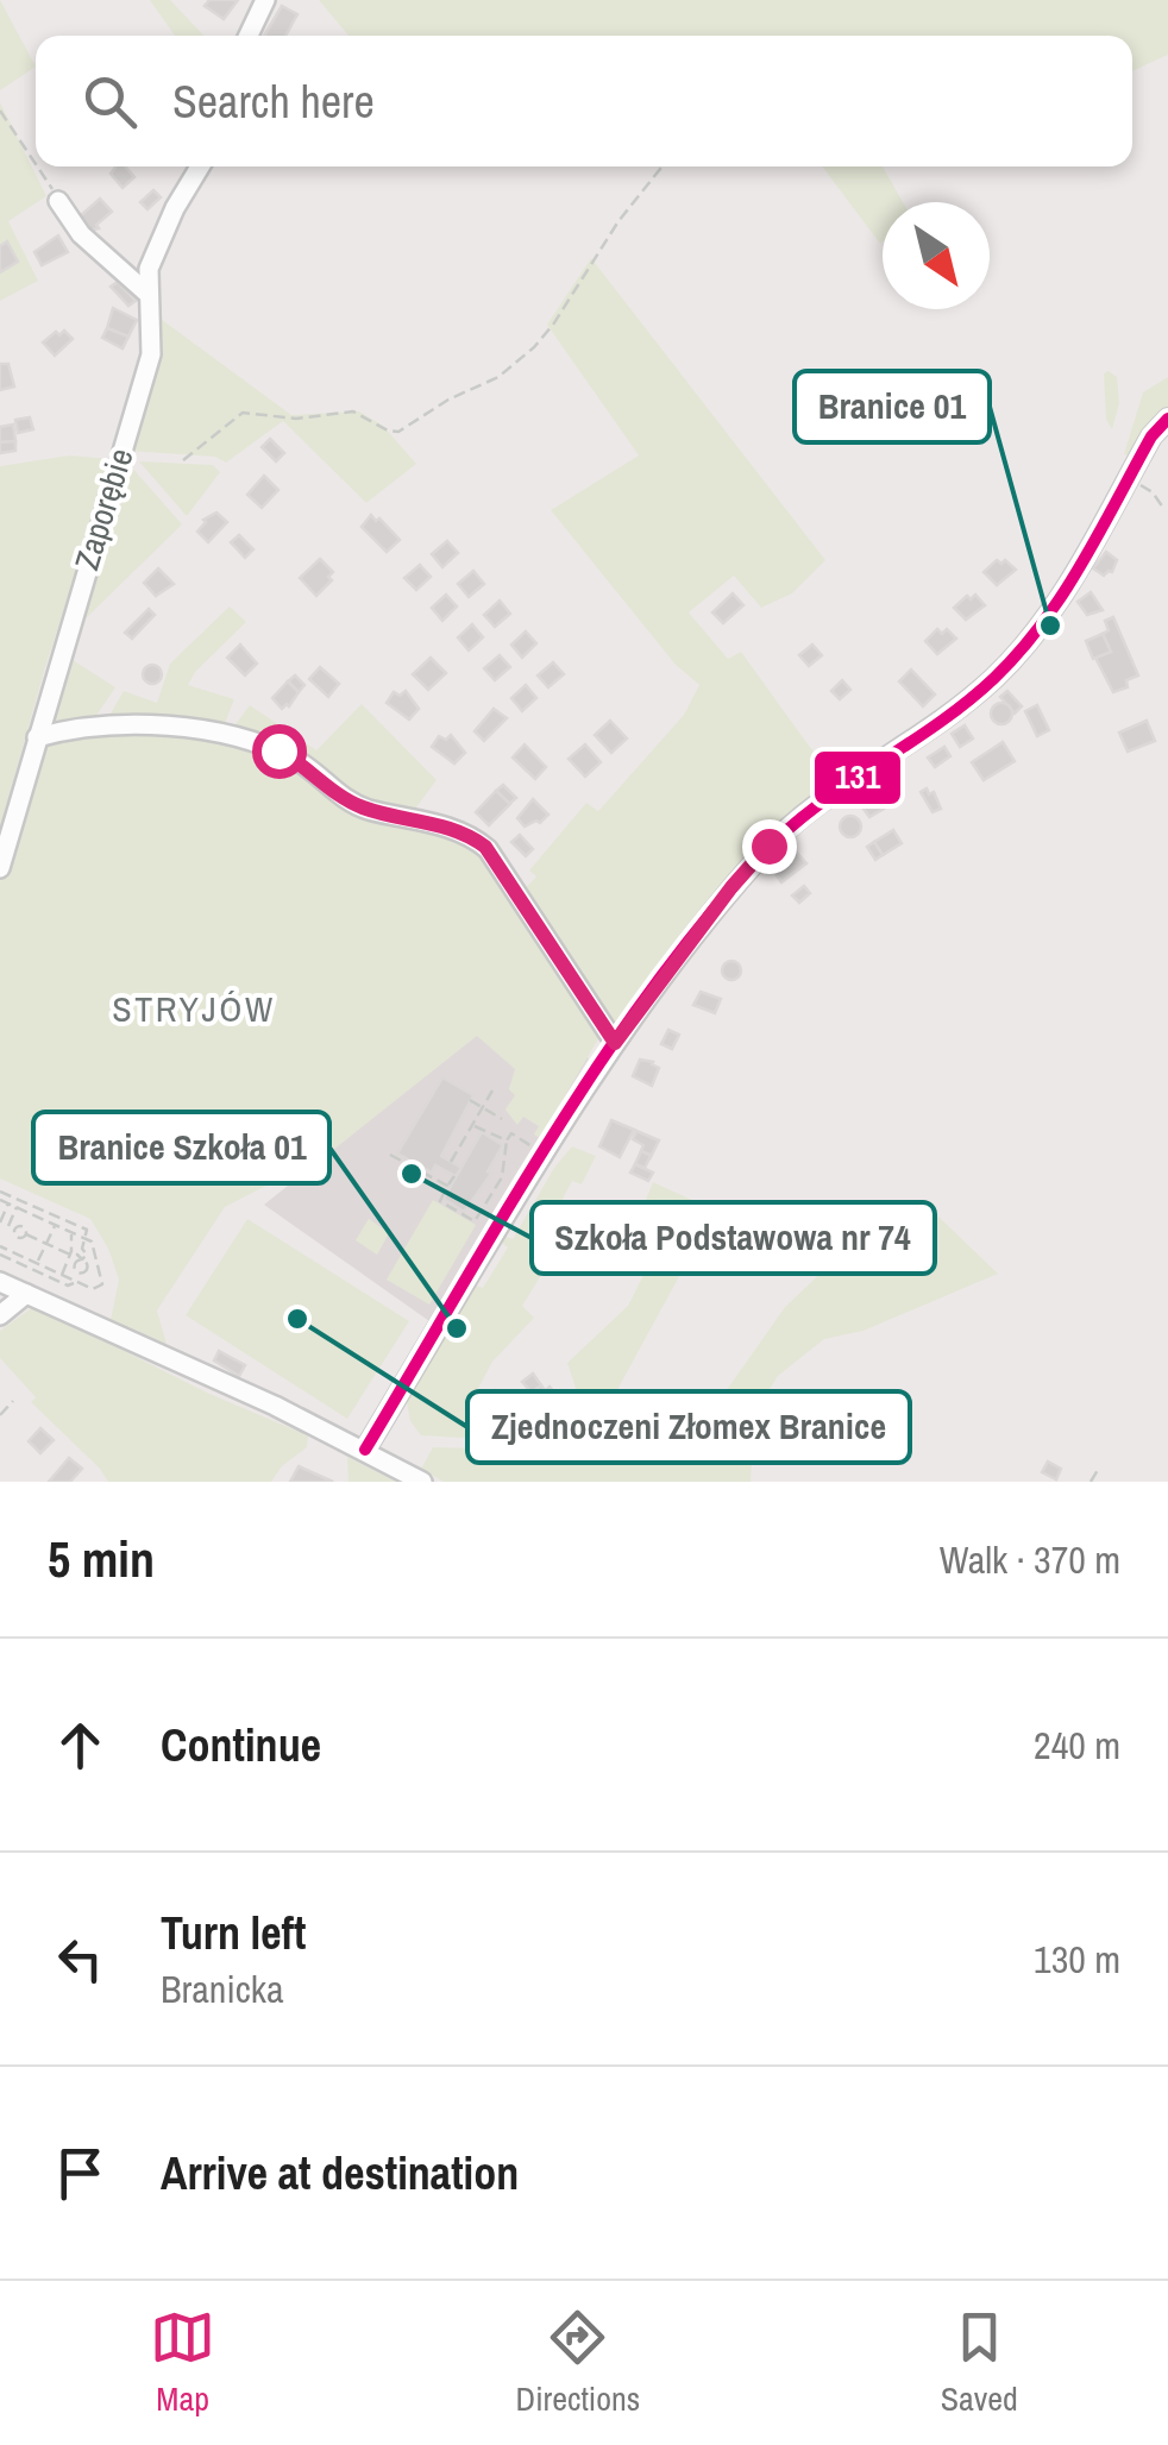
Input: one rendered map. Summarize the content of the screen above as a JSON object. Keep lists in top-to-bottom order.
{
  "streets": {
    "street": ["Zaporębie"]
  },
  "districts": ["STRYJÓW"],
  "places": [
    "Branice 01",
    "Szkoła Podstawowa nr 74",
    "Zjednoczeni Złomex Branice",
    "Branice Szkoła 01"
  ],
  "lines": ["transit line 131"],
  "north": "bottom right",
  "page": {
    "search": "Search here",
    "heading": ["5 min", "Walk · 370 m"],
    "list": [
      ["Continue", "240 m"],
      ["Turn left", "Branicka", "130 m"],
      "Arrive at destination"
    ],
    "nav": ["Map", "Directions", "Saved"]
  }
}
